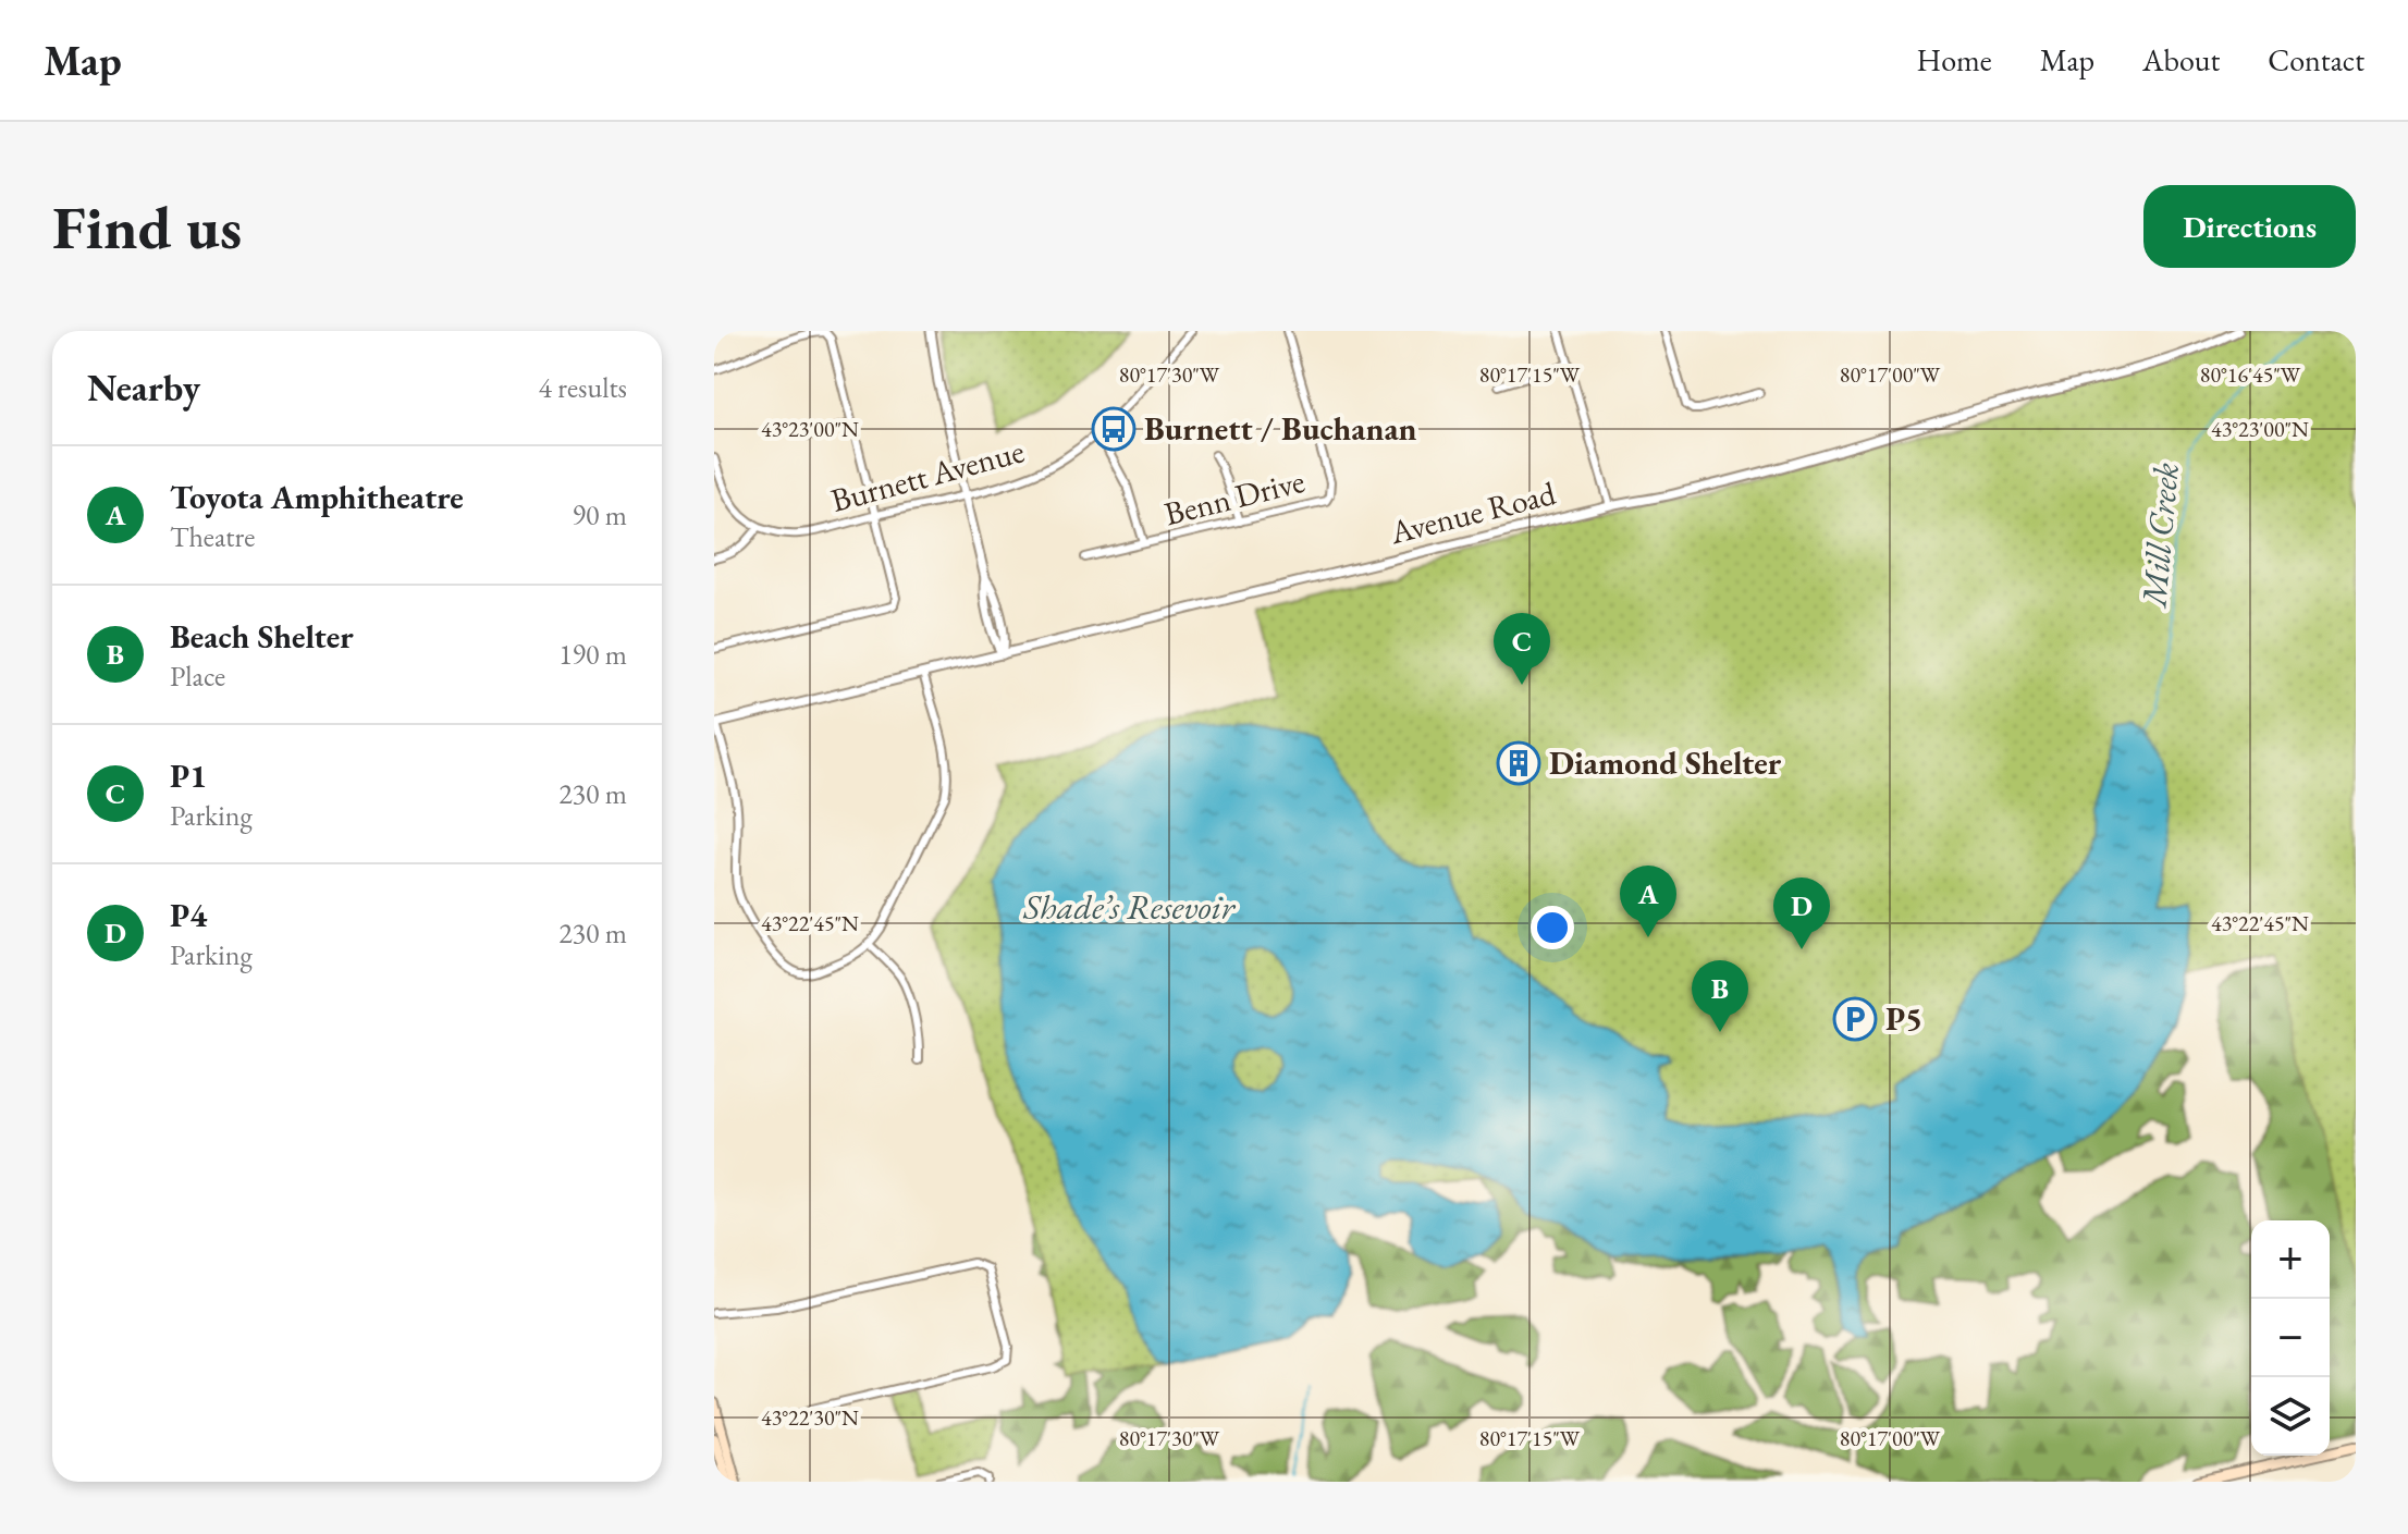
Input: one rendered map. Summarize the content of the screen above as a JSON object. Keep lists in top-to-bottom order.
{
  "streets": {
    "street": ["Burnett Avenue", "Benn Drive", "Avenue Road"]
  },
  "water": ["Mill Creek", "Shade’s Resevoir"],
  "places": {
    "bus stop": ["Burnett / Buchanan"],
    "building": ["Diamond Shelter"],
    "parking": ["P5"]
  },
  "page": {
    "header": "Map",
    "nav": [
      "Home",
      "Map",
      "About",
      "Contact"
    ],
    "buttons": "Directions",
    "title": "Find us",
    "heading": ["Nearby", "4 results"],
    "list": [
      {
        "mark": "A",
        "name": "Toyota Amphitheatre",
        "note": "Theatre",
        "value": "90 m"
      },
      {
        "mark": "B",
        "name": "Beach Shelter",
        "note": "Place",
        "value": "190 m"
      },
      {
        "mark": "C",
        "name": "P1",
        "note": "Parking",
        "value": "230 m"
      },
      {
        "mark": "D",
        "name": "P4",
        "note": "Parking",
        "value": "230 m"
      }
    ],
    "pins": [
      "C",
      "A",
      "D",
      "B"
    ],
    "map_buttons": ["+", "−"]
  },
  "coordinates": [
    "80°17'30\"W",
    "80°17'15\"W",
    "80°17'00\"W",
    "80°16'45\"W",
    "43°23'00\"N",
    "43°22'45\"N",
    "43°22'30\"N"
  ]
}
